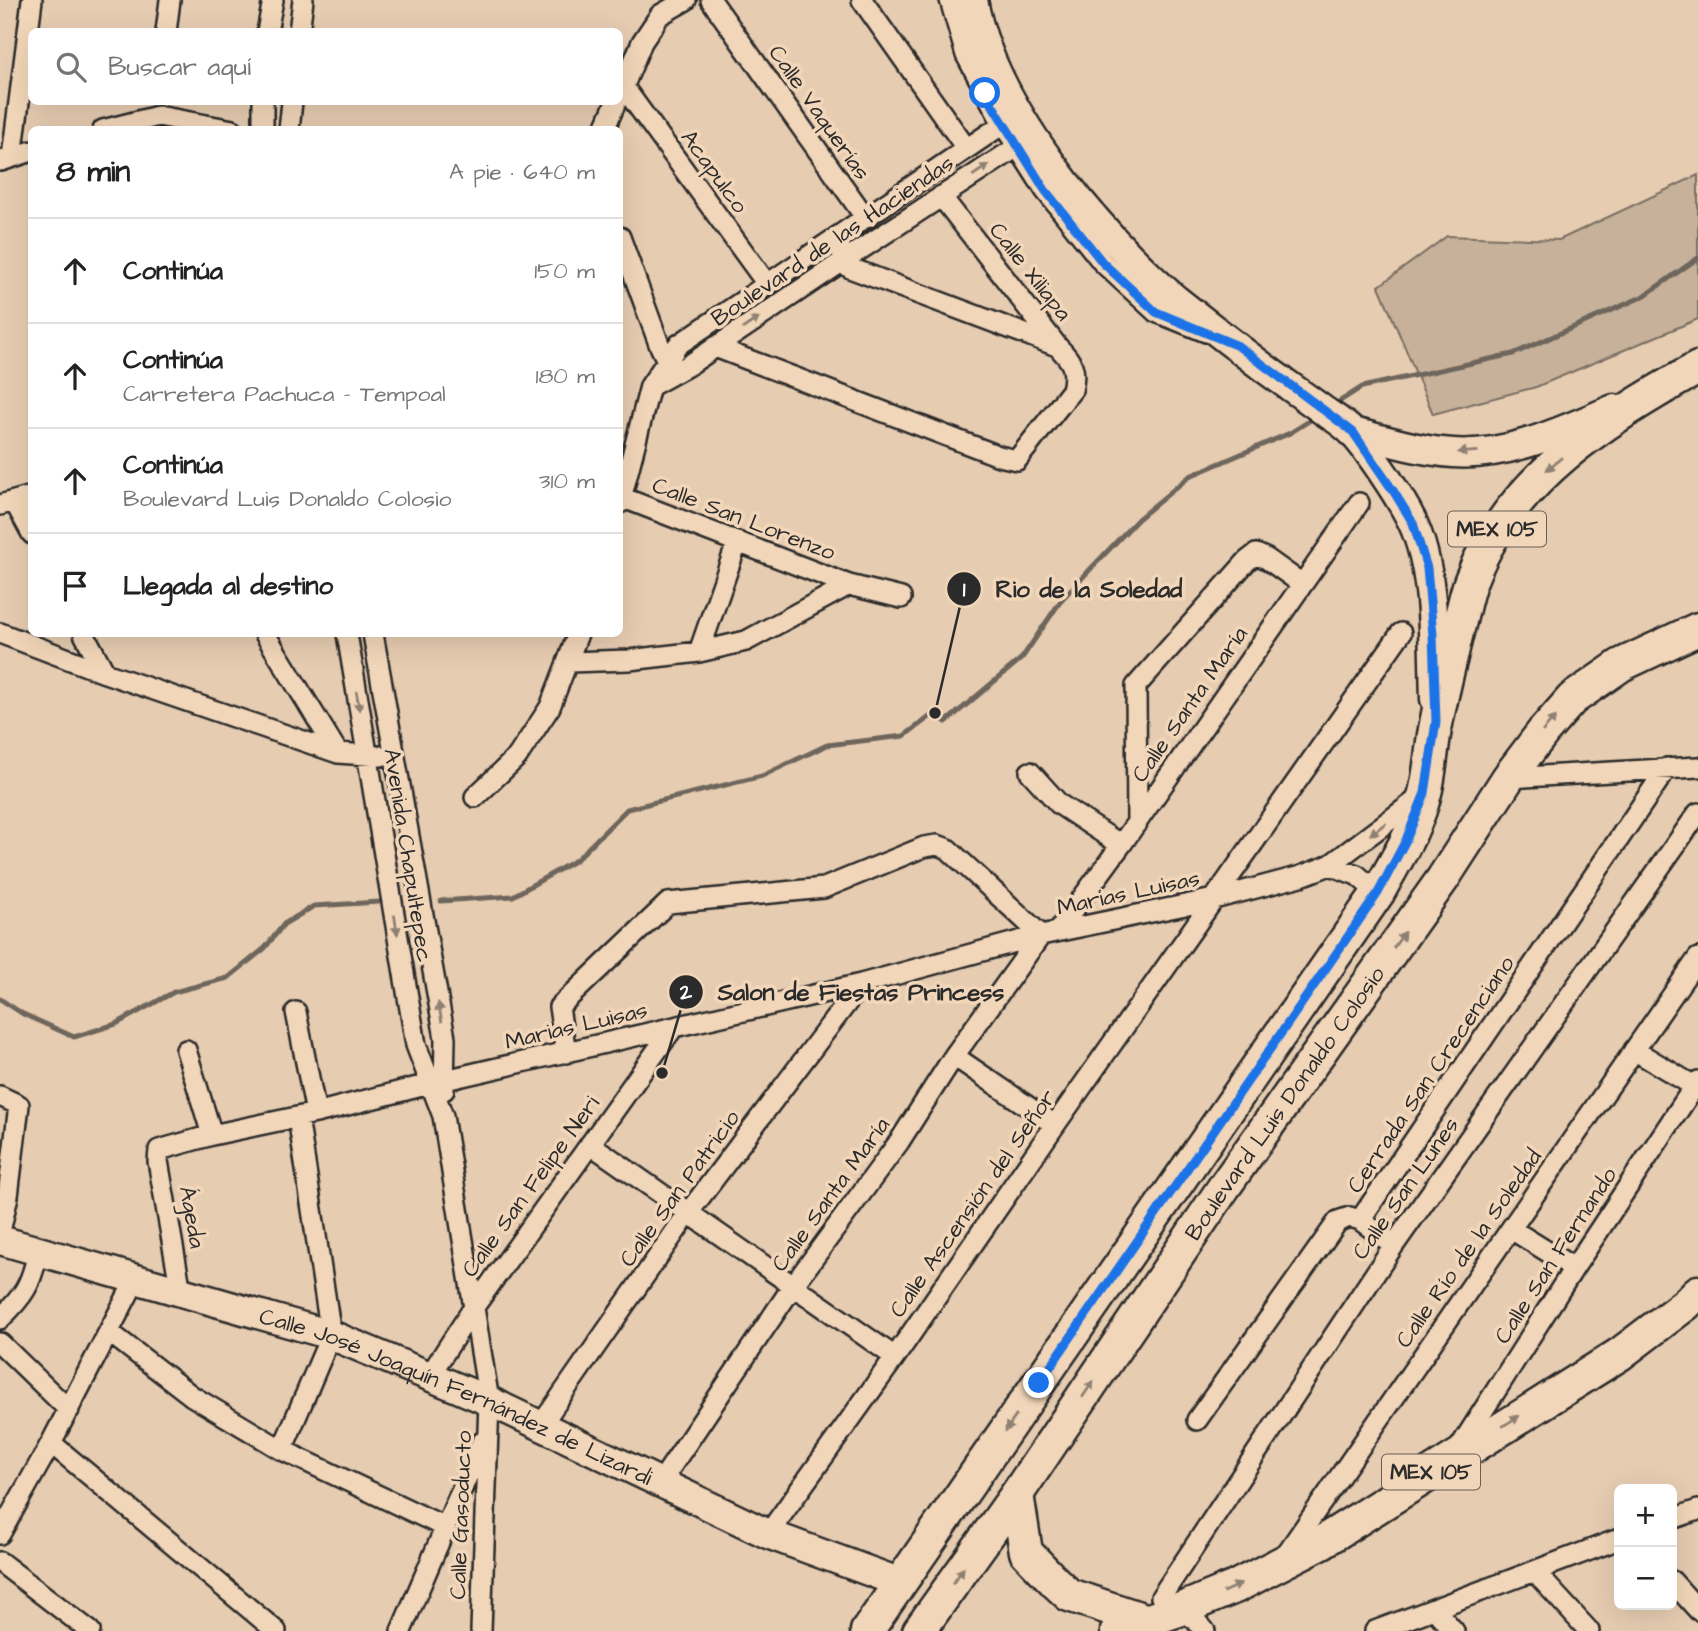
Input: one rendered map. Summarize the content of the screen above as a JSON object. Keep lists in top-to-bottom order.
{
  "streets": {
    "main road": ["MEX 105", "Boulevard Luis Donaldo Colosio", "Calle José Joaquín Fernández de Lizardi"],
    "street": [
      "Calle Vaquerías",
      "Acapulco",
      "Boulevard de las Haciendas",
      "Calle Xiliapa",
      "Calle San Lorenzo",
      "Calle Santa María",
      "Avenida Chapultepec",
      "Marias Luisas",
      "Cerrada San Crecenciano",
      "Calle San Felipe Neri",
      "Calle San Patricio",
      "Calle San Lunes",
      "Calle Ascensión del Señor",
      "Ágeda",
      "Calle Río de la Soledad",
      "Calle San Fernando",
      "Calle Gasoducto"
    ]
  },
  "crossings": [
    ["Calle Vaquerías", "Boulevard de las Haciendas"],
    ["Acapulco", "Boulevard de las Haciendas"],
    ["Boulevard de las Haciendas", "Calle Xiliapa"],
    ["MEX 105", "Boulevard Luis Donaldo Colosio"],
    ["MEX 105", "Calle San Lunes"],
    ["MEX 105", "Calle Río de la Soledad"],
    ["MEX 105", "Calle San Fernando"],
    ["Calle Santa María", "Marias Luisas"],
    ["Calle Santa María", "Calle José Joaquín Fernández de Lizardi"],
    ["Avenida Chapultepec", "Marias Luisas"],
    ["Avenida Chapultepec", "Calle Gasoducto"],
    ["Marias Luisas", "Boulevard Luis Donaldo Colosio"],
    ["Marias Luisas", "Calle San Felipe Neri"],
    ["Marias Luisas", "Calle San Patricio"],
    ["Marias Luisas", "Calle Ascensión del Señor"],
    ["Marias Luisas", "Ágeda"],
    ["Marias Luisas", "Calle Gasoducto"],
    ["Boulevard Luis Donaldo Colosio", "Calle José Joaquín Fernández de Lizardi"],
    ["Calle San Felipe Neri", "Calle José Joaquín Fernández de Lizardi"],
    ["Calle San Felipe Neri", "Calle Gasoducto"],
    ["Calle San Patricio", "Calle José Joaquín Fernández de Lizardi"],
    ["Calle Ascensión del Señor", "Calle José Joaquín Fernández de Lizardi"],
    ["Ágeda", "Calle José Joaquín Fernández de Lizardi"],
    ["Calle José Joaquín Fernández de Lizardi", "Calle Gasoducto"]
  ],
  "places": ["Rio de la Soledad", "Salon de Fiestas Princess"],
  "page": {
    "search": "Buscar aquí",
    "heading": ["8 min", "A pie · 640 m"],
    "list": [
      ["Continúa", "150 m"],
      ["Continúa", "Carretera Pachuca - Tempoal", "180 m"],
      ["Continúa", "Boulevard Luis Donaldo Colosio", "310 m"],
      "Llegada al destino"
    ],
    "map_buttons": ["+", "−"]
  }
}
